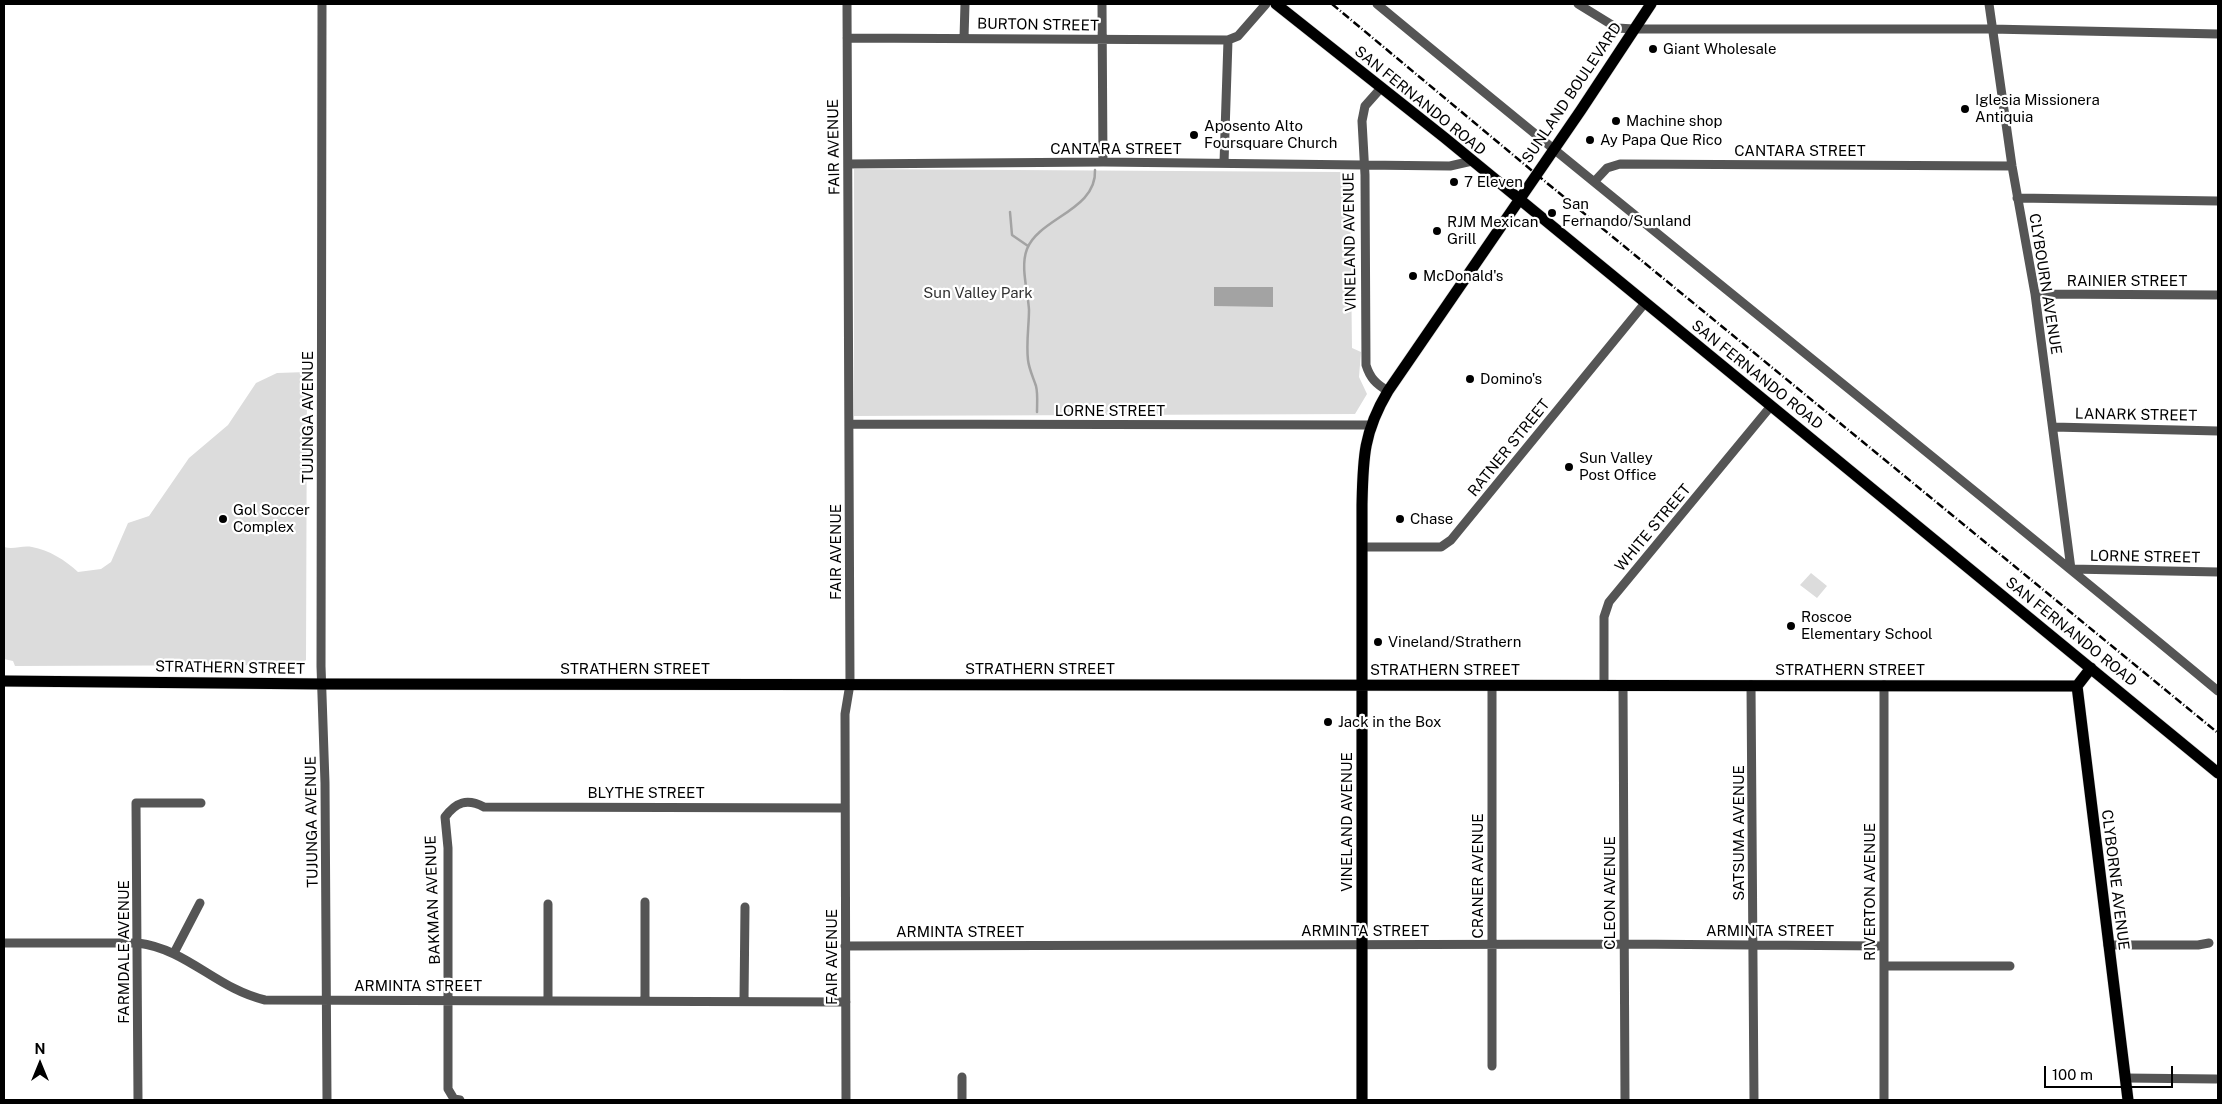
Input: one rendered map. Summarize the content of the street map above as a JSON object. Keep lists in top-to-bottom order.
{
  "streets": {
    "main road": [
      "SUNLAND BOULEVARD",
      "SAN FERNANDO ROAD",
      "VINELAND AVENUE",
      "STRATHERN STREET",
      "CLYBORNE AVENUE"
    ],
    "street": [
      "BURTON STREET",
      "FAIR AVENUE",
      "CANTARA STREET",
      "RAINIER STREET",
      "CLYBOURN AVENUE",
      "LORNE STREET",
      "LANARK STREET",
      "TUJUNGA AVENUE",
      "RATNER STREET",
      "WHITE STREET",
      "BLYTHE STREET",
      "SATSUMA AVENUE",
      "CRANER AVENUE",
      "RIVERTON AVENUE",
      "CLEON AVENUE",
      "BAKMAN AVENUE",
      "ARMINTA STREET",
      "FARMDALE AVENUE"
    ]
  },
  "crossings": [
    ["BURTON STREET", "FAIR AVENUE"],
    ["SUNLAND BOULEVARD", "SAN FERNANDO ROAD"],
    ["SUNLAND BOULEVARD", "VINELAND AVENUE"],
    ["SUNLAND BOULEVARD", "LORNE STREET"],
    ["SAN FERNANDO ROAD", "CANTARA STREET"],
    ["SAN FERNANDO ROAD", "VINELAND AVENUE"],
    ["SAN FERNANDO ROAD", "RATNER STREET"],
    ["SAN FERNANDO ROAD", "WHITE STREET"],
    ["FAIR AVENUE", "CANTARA STREET"],
    ["FAIR AVENUE", "LORNE STREET"],
    ["FAIR AVENUE", "STRATHERN STREET"],
    ["FAIR AVENUE", "BLYTHE STREET"],
    ["FAIR AVENUE", "ARMINTA STREET"],
    ["CANTARA STREET", "VINELAND AVENUE"],
    ["CANTARA STREET", "CLYBOURN AVENUE"],
    ["VINELAND AVENUE", "LORNE STREET"],
    ["VINELAND AVENUE", "RATNER STREET"],
    ["VINELAND AVENUE", "STRATHERN STREET"],
    ["VINELAND AVENUE", "ARMINTA STREET"],
    ["RAINIER STREET", "CLYBOURN AVENUE"],
    ["CLYBOURN AVENUE", "LORNE STREET"],
    ["CLYBOURN AVENUE", "LANARK STREET"],
    ["TUJUNGA AVENUE", "STRATHERN STREET"],
    ["TUJUNGA AVENUE", "ARMINTA STREET"],
    ["WHITE STREET", "STRATHERN STREET"],
    ["STRATHERN STREET", "SATSUMA AVENUE"],
    ["STRATHERN STREET", "CRANER AVENUE"],
    ["STRATHERN STREET", "CLYBORNE AVENUE"],
    ["STRATHERN STREET", "RIVERTON AVENUE"],
    ["STRATHERN STREET", "CLEON AVENUE"],
    ["BLYTHE STREET", "BAKMAN AVENUE"],
    ["SATSUMA AVENUE", "ARMINTA STREET"],
    ["CRANER AVENUE", "ARMINTA STREET"],
    ["RIVERTON AVENUE", "ARMINTA STREET"],
    ["CLEON AVENUE", "ARMINTA STREET"],
    ["BAKMAN AVENUE", "ARMINTA STREET"],
    ["ARMINTA STREET", "FARMDALE AVENUE"]
  ],
  "parks": ["Sun Valley Park"],
  "places": [
    "Giant Wholesale",
    "Iglesia Missionera Antiquia",
    "Machine shop",
    "Aposento Alto Foursquare Church",
    "Ay Papa Que Rico",
    "7 Eleven",
    "San Fernando/Sunland",
    "RJM Mexican Grill",
    "McDonald's",
    "Domino's",
    "Sun Valley Post Office",
    "Gol Soccer Complex",
    "Chase",
    "Roscoe Elementary School",
    "Vineland/Strathern",
    "Jack in the Box"
  ],
  "scale_bar": "100 m",
  "north": "top"
}
